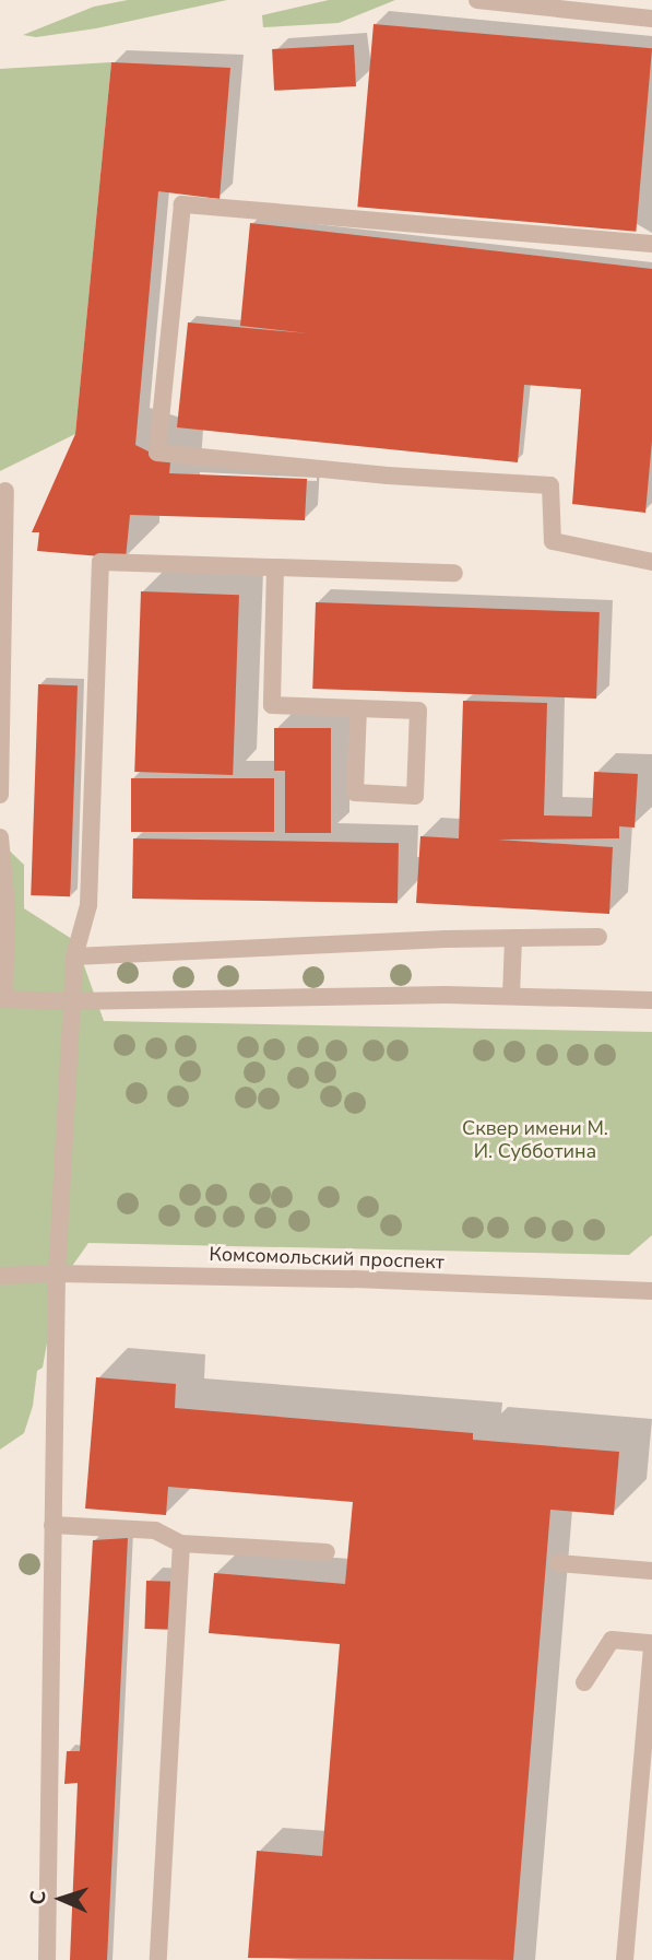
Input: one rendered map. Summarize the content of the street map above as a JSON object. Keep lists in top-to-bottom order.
{
  "streets": {
    "lane": ["Комсомольский проспект"]
  },
  "parks": ["Сквер имени М. И. Субботина"],
  "north": "left"
}
